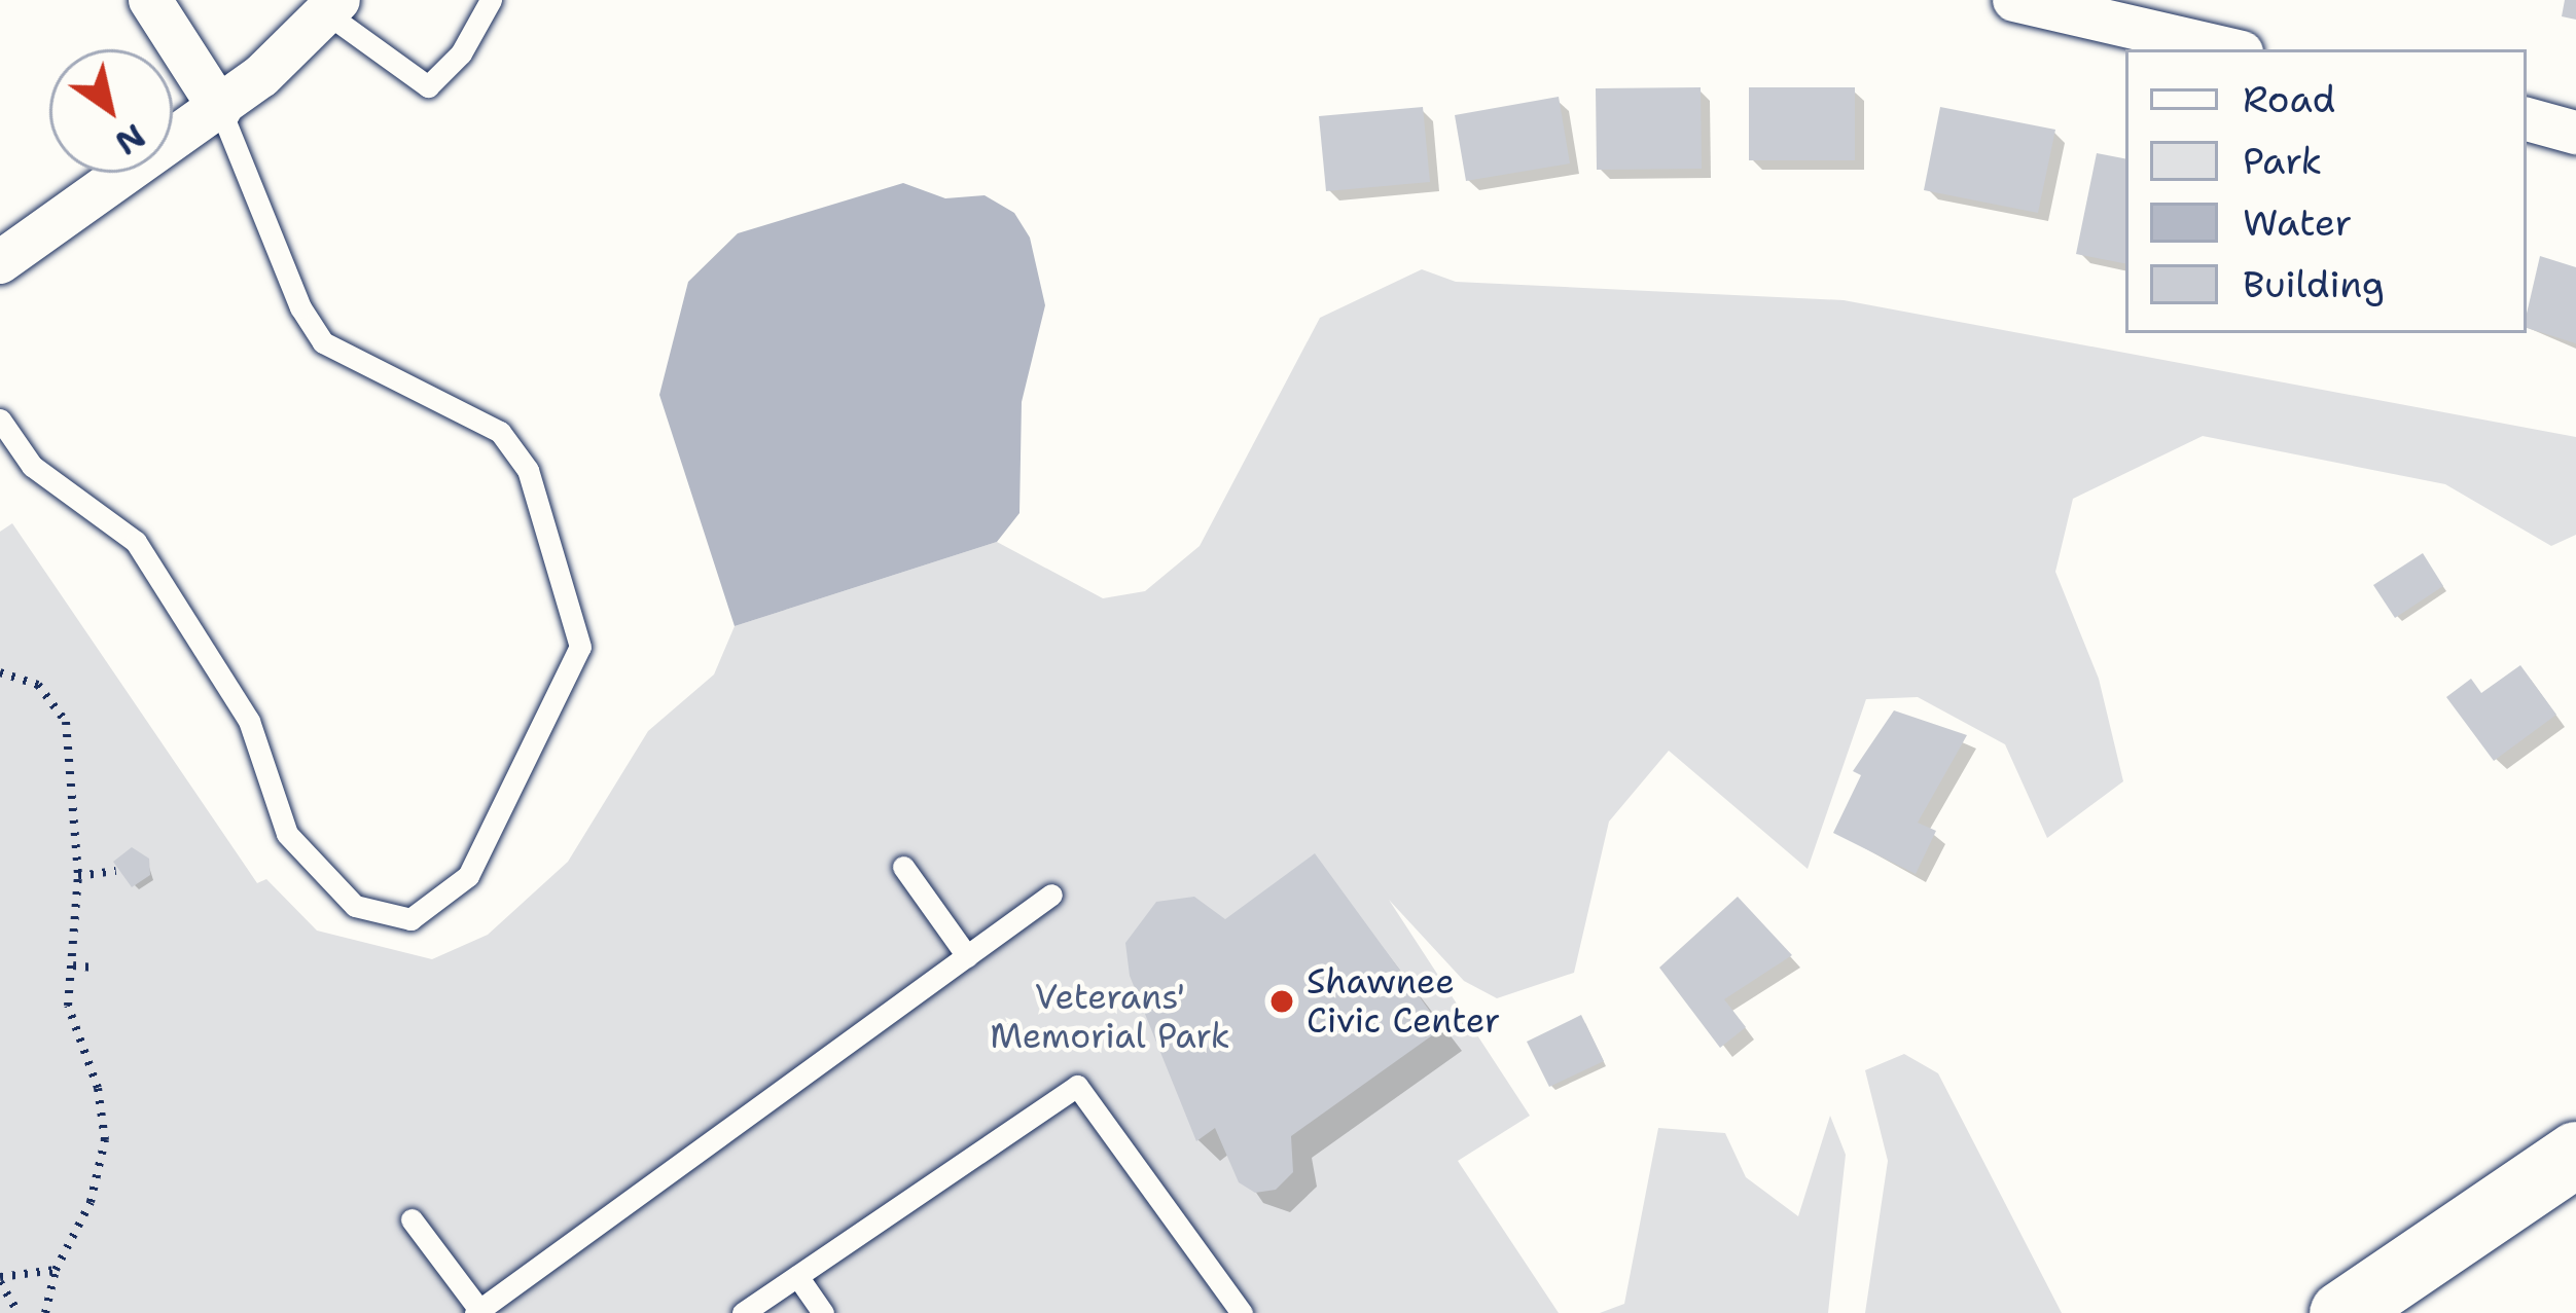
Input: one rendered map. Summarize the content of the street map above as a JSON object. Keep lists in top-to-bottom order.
{
  "parks": ["Veterans' Memorial Park"],
  "places": ["Shawnee Civic Center"],
  "legend": [
    "Road",
    "Park",
    "Water",
    "Building"
  ],
  "north": "bottom right"
}
